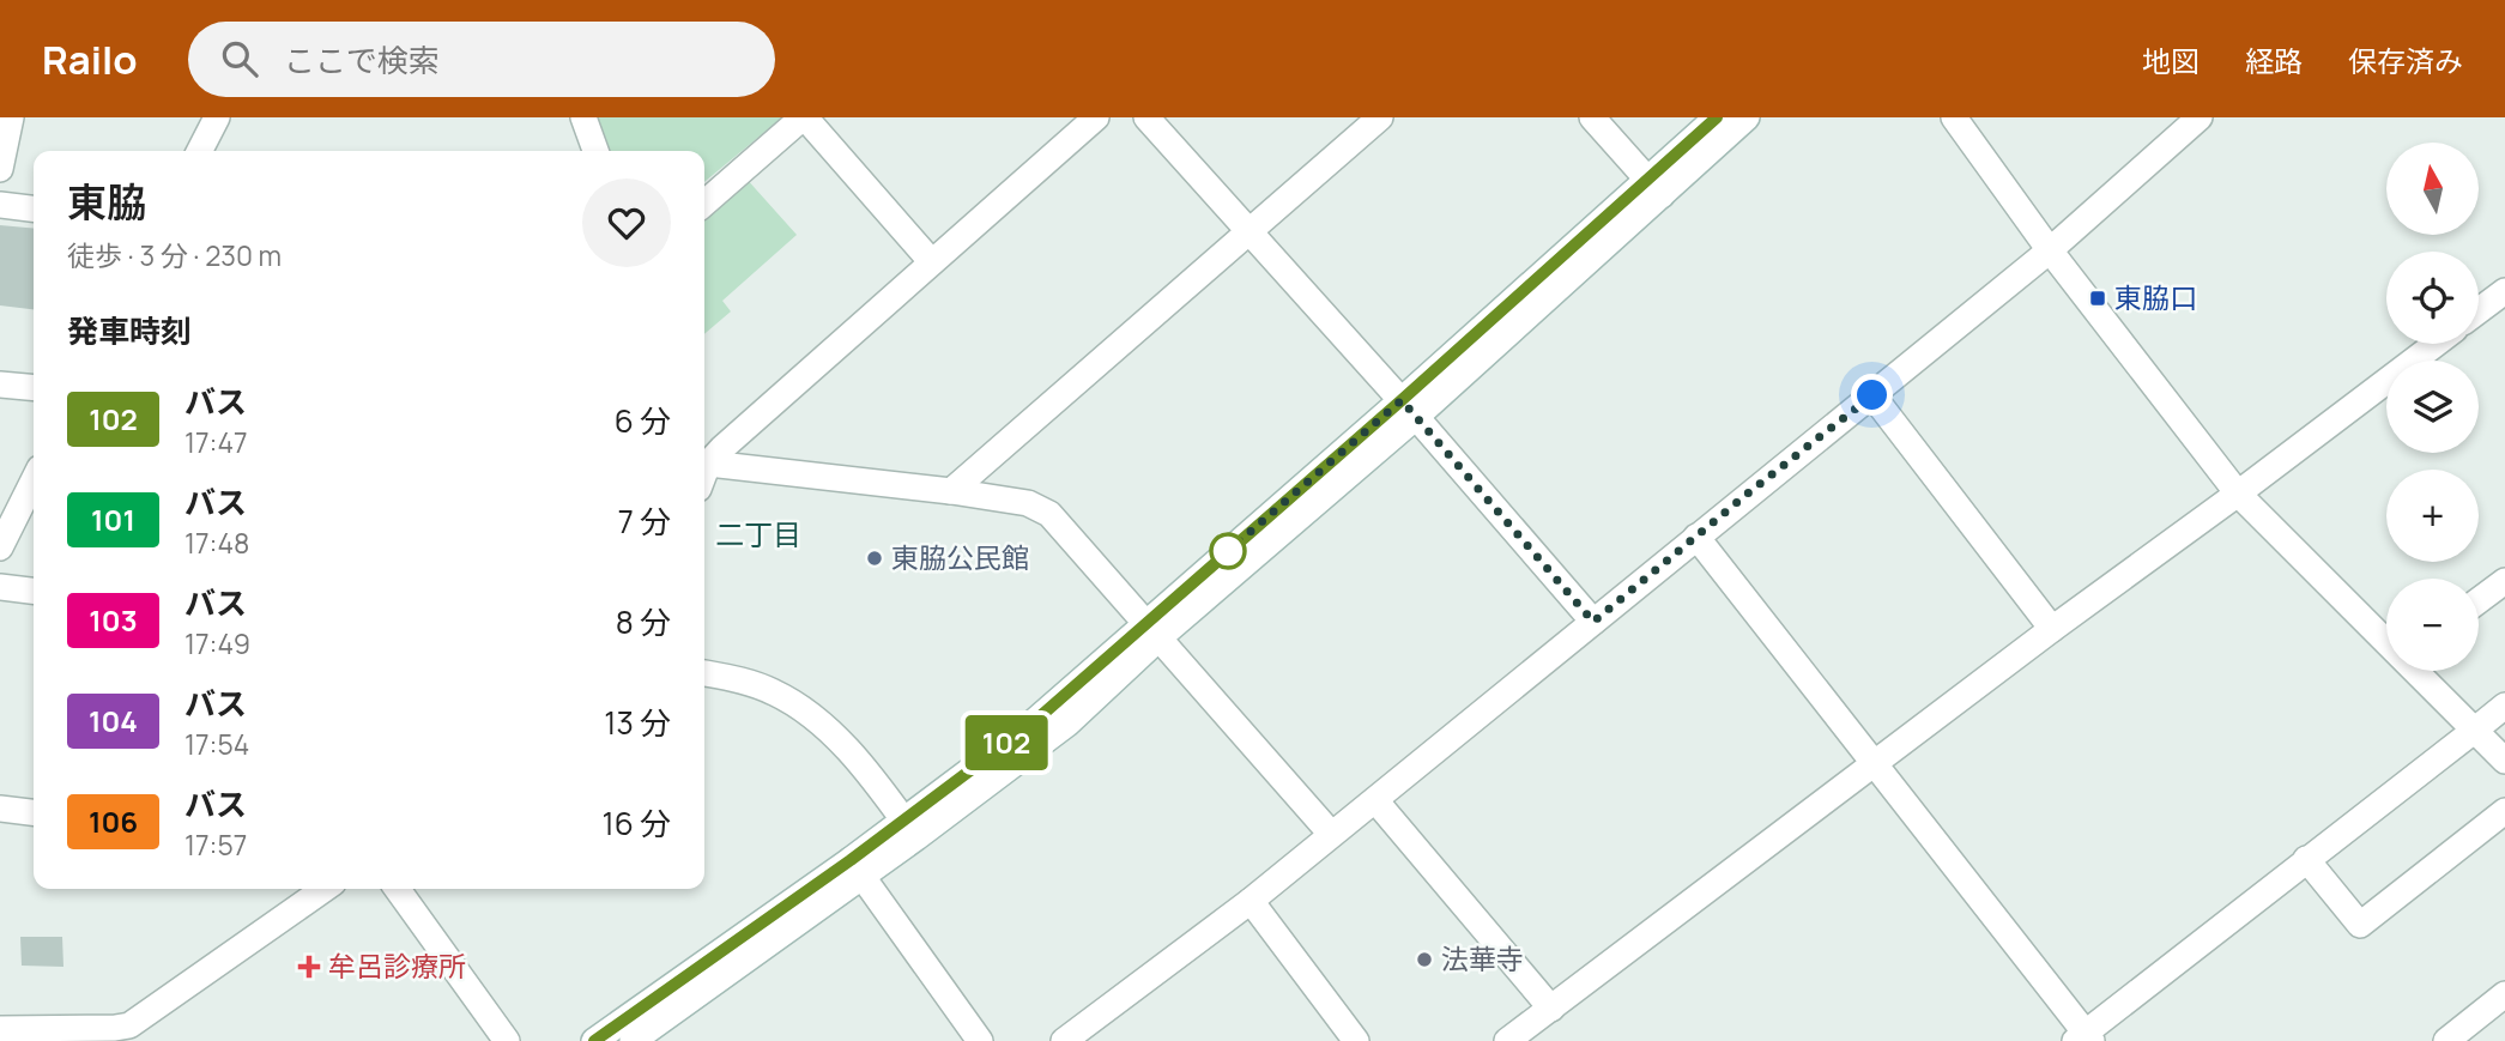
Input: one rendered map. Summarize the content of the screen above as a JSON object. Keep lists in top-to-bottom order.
{
  "districts": ["二丁目"],
  "places": {
    "transit": ["東脇口"],
    "other": ["東脇公民館", "法華寺"],
    "health": ["牟呂診療所"]
  },
  "lines": ["bus line 102"],
  "north": "top",
  "page": {
    "header": "Railo",
    "search": "ここで検索",
    "nav": ["地図", "経路", "保存済み"],
    "on_map": "102",
    "map_buttons": ["+", "−"],
    "heading": [
      ["東脇", "徒歩 · 3 分 · 230 m"],
      "発車時刻"
    ],
    "list": [
      {
        "mark": "102",
        "name": "バス",
        "note": "17:47",
        "value": "6 分"
      },
      {
        "mark": "101",
        "name": "バス",
        "note": "17:48",
        "value": "7 分"
      },
      {
        "mark": "103",
        "name": "バス",
        "note": "17:49",
        "value": "8 分"
      },
      {
        "mark": "104",
        "name": "バス",
        "note": "17:54",
        "value": "13 分"
      },
      {
        "mark": "106",
        "name": "バス",
        "note": "17:57",
        "value": "16 分"
      }
    ]
  }
}
